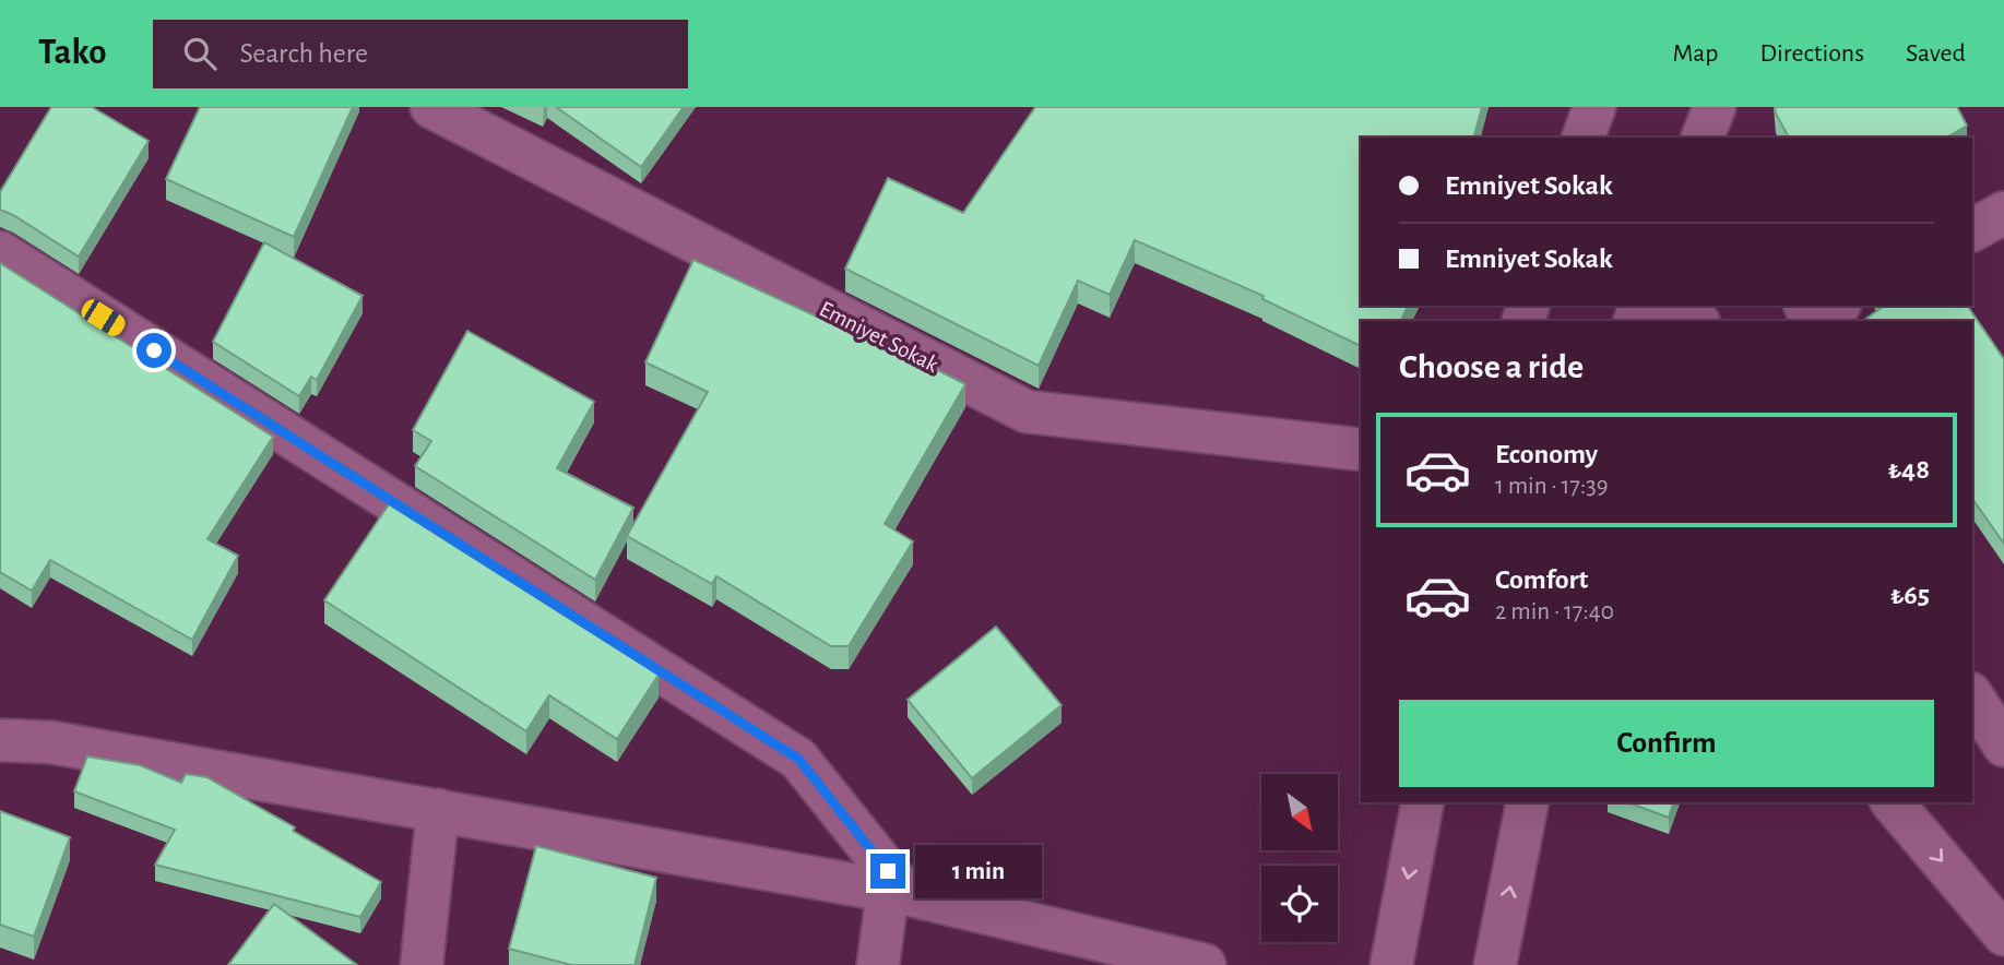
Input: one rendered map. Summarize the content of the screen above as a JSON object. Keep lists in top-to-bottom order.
{
  "streets": {
    "street": ["Emniyet Sokak"]
  },
  "north": "bottom right",
  "page": {
    "header": "Tako",
    "search": "Search here",
    "nav": ["Map", "Directions", "Saved"],
    "banner": ["Emniyet Sokak", "Emniyet Sokak"],
    "heading": "Choose a ride",
    "list": [
      {
        "name": "Economy",
        "note": "1 min · 17:39",
        "value": "₺48"
      },
      {
        "name": "Comfort",
        "note": "2 min · 17:40",
        "value": "₺65"
      }
    ],
    "buttons": "Confirm",
    "bubble": "1 min"
  }
}
